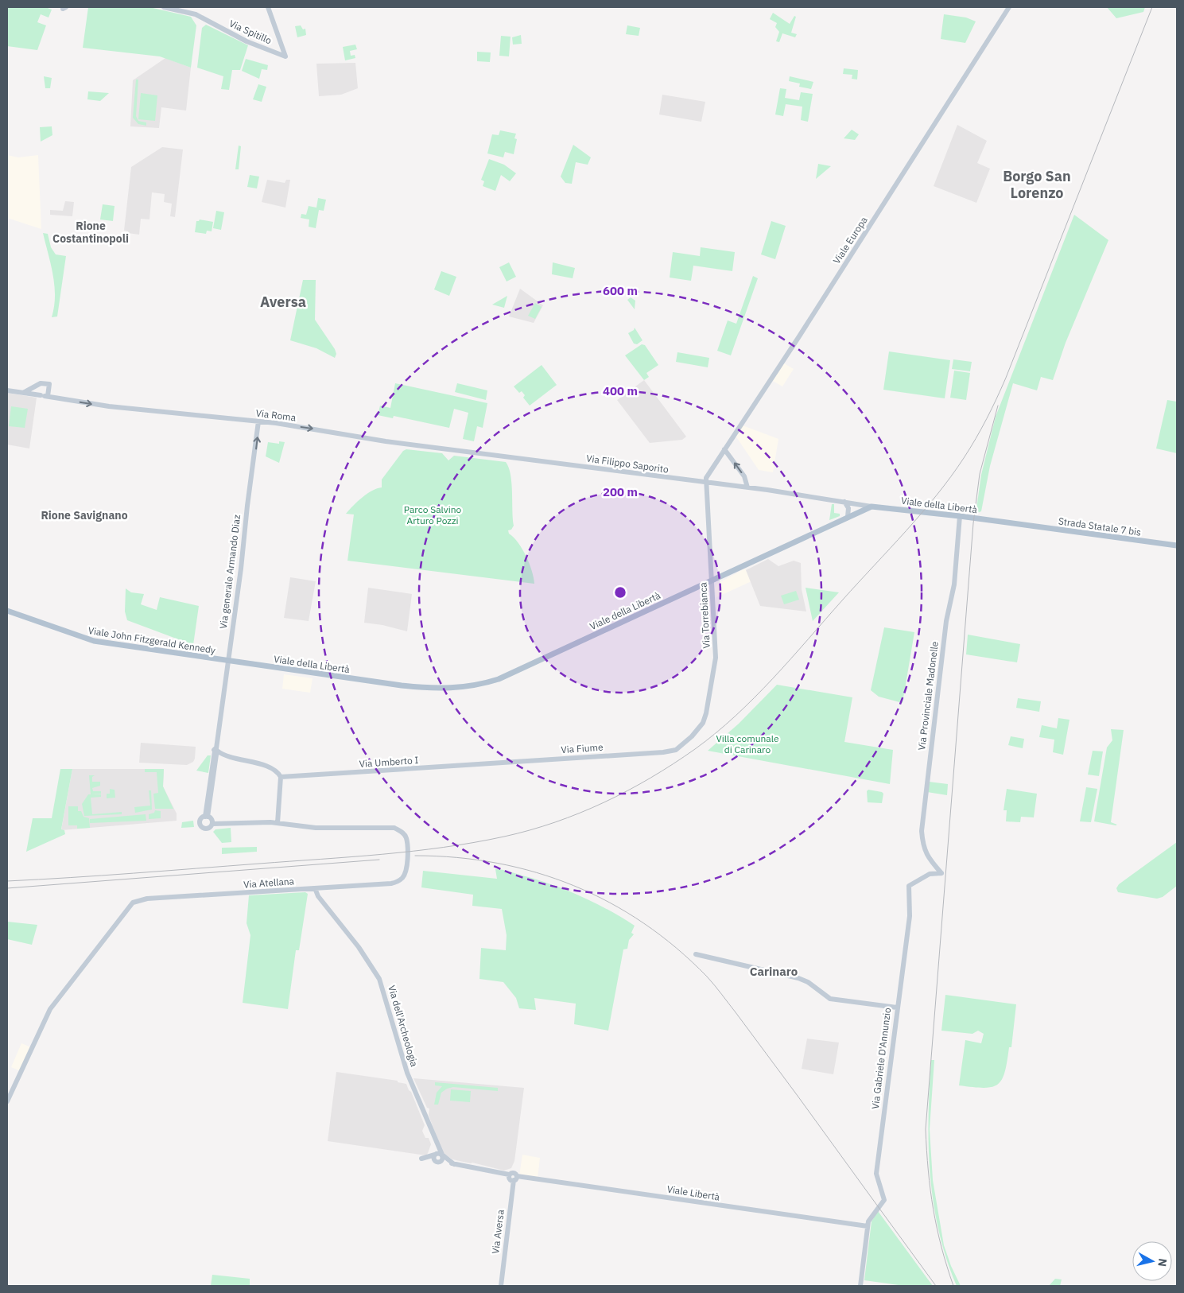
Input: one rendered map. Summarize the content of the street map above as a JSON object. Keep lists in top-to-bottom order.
{
  "streets": {
    "main road": ["Viale della Libertà", "Strada Statale 7 bis", "Viale John Fitzgerald Kennedy"],
    "street": [
      "Via Spitillo",
      "Viale Europa",
      "Via Roma",
      "Via Filippo Saporito",
      "Via generale Armando Diaz",
      "Via Torrebianca",
      "Via Provinciale Madonelle",
      "Via Fiume",
      "Via Umberto I",
      "Via Atellana",
      "Via dell'Archeologia",
      "Via Gabriele D'Annunzio",
      "Viale Libertà",
      "Via Aversa"
    ]
  },
  "crossings": [
    ["Viale Europa", "Via Filippo Saporito"],
    ["Viale Europa", "Via Torrebianca"],
    ["Via Roma", "Via Filippo Saporito"],
    ["Via Roma", "Via generale Armando Diaz"],
    ["Via Filippo Saporito", "Viale della Libertà"],
    ["Via Filippo Saporito", "Via Torrebianca"],
    ["Viale della Libertà", "Strada Statale 7 bis"],
    ["Viale della Libertà", "Via generale Armando Diaz"],
    ["Viale della Libertà", "Via Torrebianca"],
    ["Viale della Libertà", "Viale John Fitzgerald Kennedy"],
    ["Viale della Libertà", "Via Provinciale Madonelle"],
    ["Via generale Armando Diaz", "Viale John Fitzgerald Kennedy"],
    ["Via generale Armando Diaz", "Via Atellana"],
    ["Via Torrebianca", "Via Fiume"],
    ["Via Provinciale Madonelle", "Via Gabriele D'Annunzio"],
    ["Via Fiume", "Via Umberto I"],
    ["Via Atellana", "Via dell'Archeologia"],
    ["Via Gabriele D'Annunzio", "Viale Libertà"],
    ["Viale Libertà", "Via Aversa"]
  ],
  "one_way": ["Via Roma", "Via generale Armando Diaz"],
  "districts": [
    "Borgo San Lorenzo",
    "Rione Costantinopoli",
    "Aversa",
    "Rione Savignano",
    "Carinaro"
  ],
  "parks": ["Parco Salvino Arturo Pozzi", "Villa comunale di Carinaro"],
  "north": "right",
  "rings": ["600 m", "400 m", "200 m"]
}
